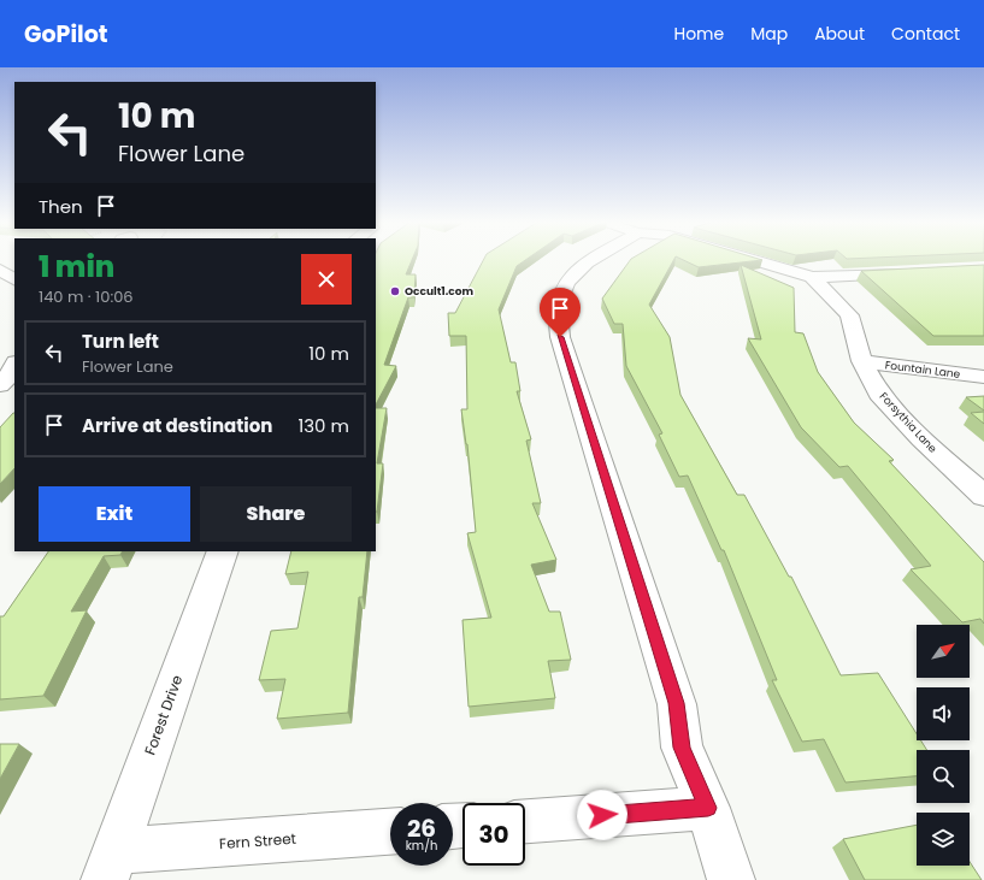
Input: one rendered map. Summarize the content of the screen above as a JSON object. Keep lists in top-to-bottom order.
{
  "streets": {
    "street": [
      "Fountain Lane",
      "Forsythia Lane",
      "Forest Drive",
      "Fern Street"
    ]
  },
  "crossings": [
    ["Fountain Lane", "Forsythia Lane"],
    ["Forest Drive", "Fern Street"]
  ],
  "places": ["Occult1.com"],
  "north": "top right",
  "page": {
    "header": "GoPilot",
    "nav": [
      "Home",
      "Map",
      "About",
      "Contact"
    ],
    "turn": ["10 m", "Flower Lane"],
    "then": "Then",
    "heading": ["1 min", "140 m · 10:06"],
    "list": [
      {
        "name": "Turn left",
        "note": "Flower Lane",
        "value": "10 m"
      },
      {
        "name": "Arrive at destination",
        "value": "130 m"
      }
    ],
    "buttons": ["Exit", "Share"],
    "speed": "26 km/h",
    "limit": "30"
  }
}
